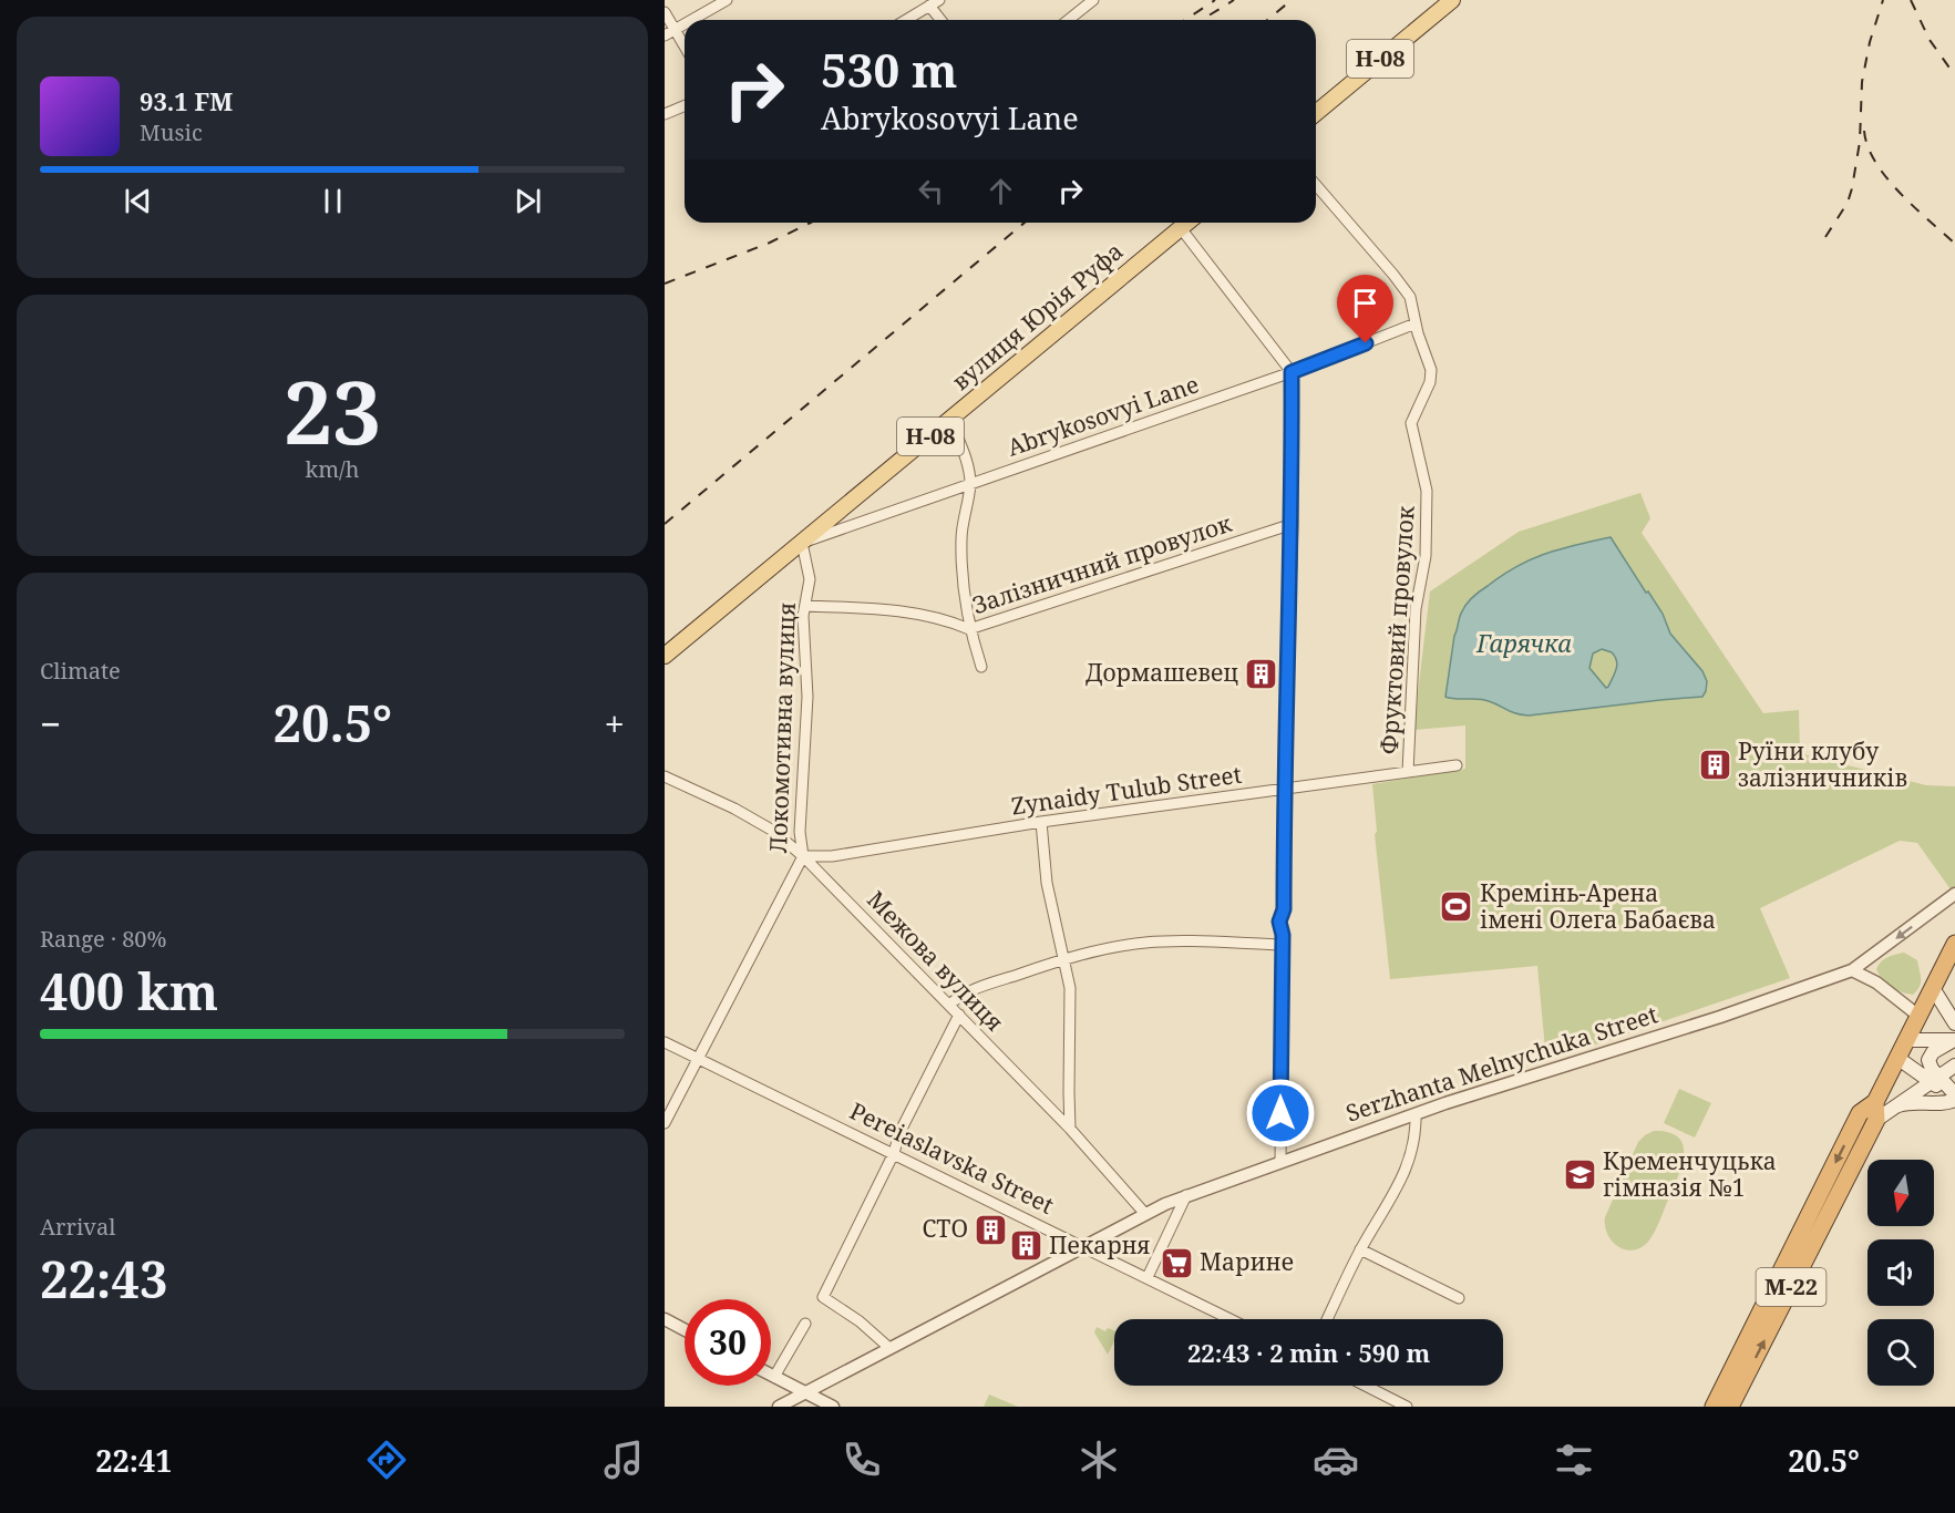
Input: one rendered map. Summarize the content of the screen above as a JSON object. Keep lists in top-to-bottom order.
{
  "streets": {
    "highway": ["М-22"],
    "main road": ["Н-08", "вулиця Юрія Руфа"],
    "street": [
      "Abrykosovyi Lane",
      "Залізничний провулок",
      "Фруктовий провулок",
      "Локомотивна вулиця",
      "Zynaidy Tulub Street",
      "Межова вулиця",
      "Serzhanta Melnychuka Street",
      "Pereiaslavska Street"
    ]
  },
  "crossings": [
    ["вулиця Юрія Руфа", "Abrykosovyi Lane"],
    ["вулиця Юрія Руфа", "Локомотивна вулиця"],
    ["Abrykosovyi Lane", "Фруктовий провулок"],
    ["Abrykosovyi Lane", "Локомотивна вулиця"],
    ["Залізничний провулок", "Локомотивна вулиця"],
    ["Фруктовий провулок", "Zynaidy Tulub Street"],
    ["Локомотивна вулиця", "Zynaidy Tulub Street"],
    ["Локомотивна вулиця", "Межова вулиця"],
    ["Локомотивна вулиця", "Pereiaslavska Street"],
    ["Zynaidy Tulub Street", "Межова вулиця"],
    ["Межова вулиця", "Serzhanta Melnychuka Street"],
    ["Serzhanta Melnychuka Street", "Pereiaslavska Street"]
  ],
  "water": ["Гарячка"],
  "places": {
    "building": [
      "Дормашевец",
      "Руїни клубу залізничників",
      "СТО",
      "Пекарня"
    ],
    "sports": ["Кремінь-Арена імені Олега Бабаєва"],
    "school or university": ["Кременчуцька гімназія №1"],
    "supermarket": ["Марине"]
  },
  "north": "bottom",
  "page": {
    "turn": ["530 m", "Abrykosovyi Lane"],
    "song": ["93.1 FM", "Music"],
    "tile": [
      ["23", "km/h"],
      "Climate",
      ["Range · 80%", "400 km"],
      ["Arrival", "22:43"]
    ],
    "heat": ["−", "20.5°", "+"],
    "limit": "30",
    "trip": "22:43 · 2 min · 590 m",
    "tabs": ["22:41", "20.5°"]
  }
}
